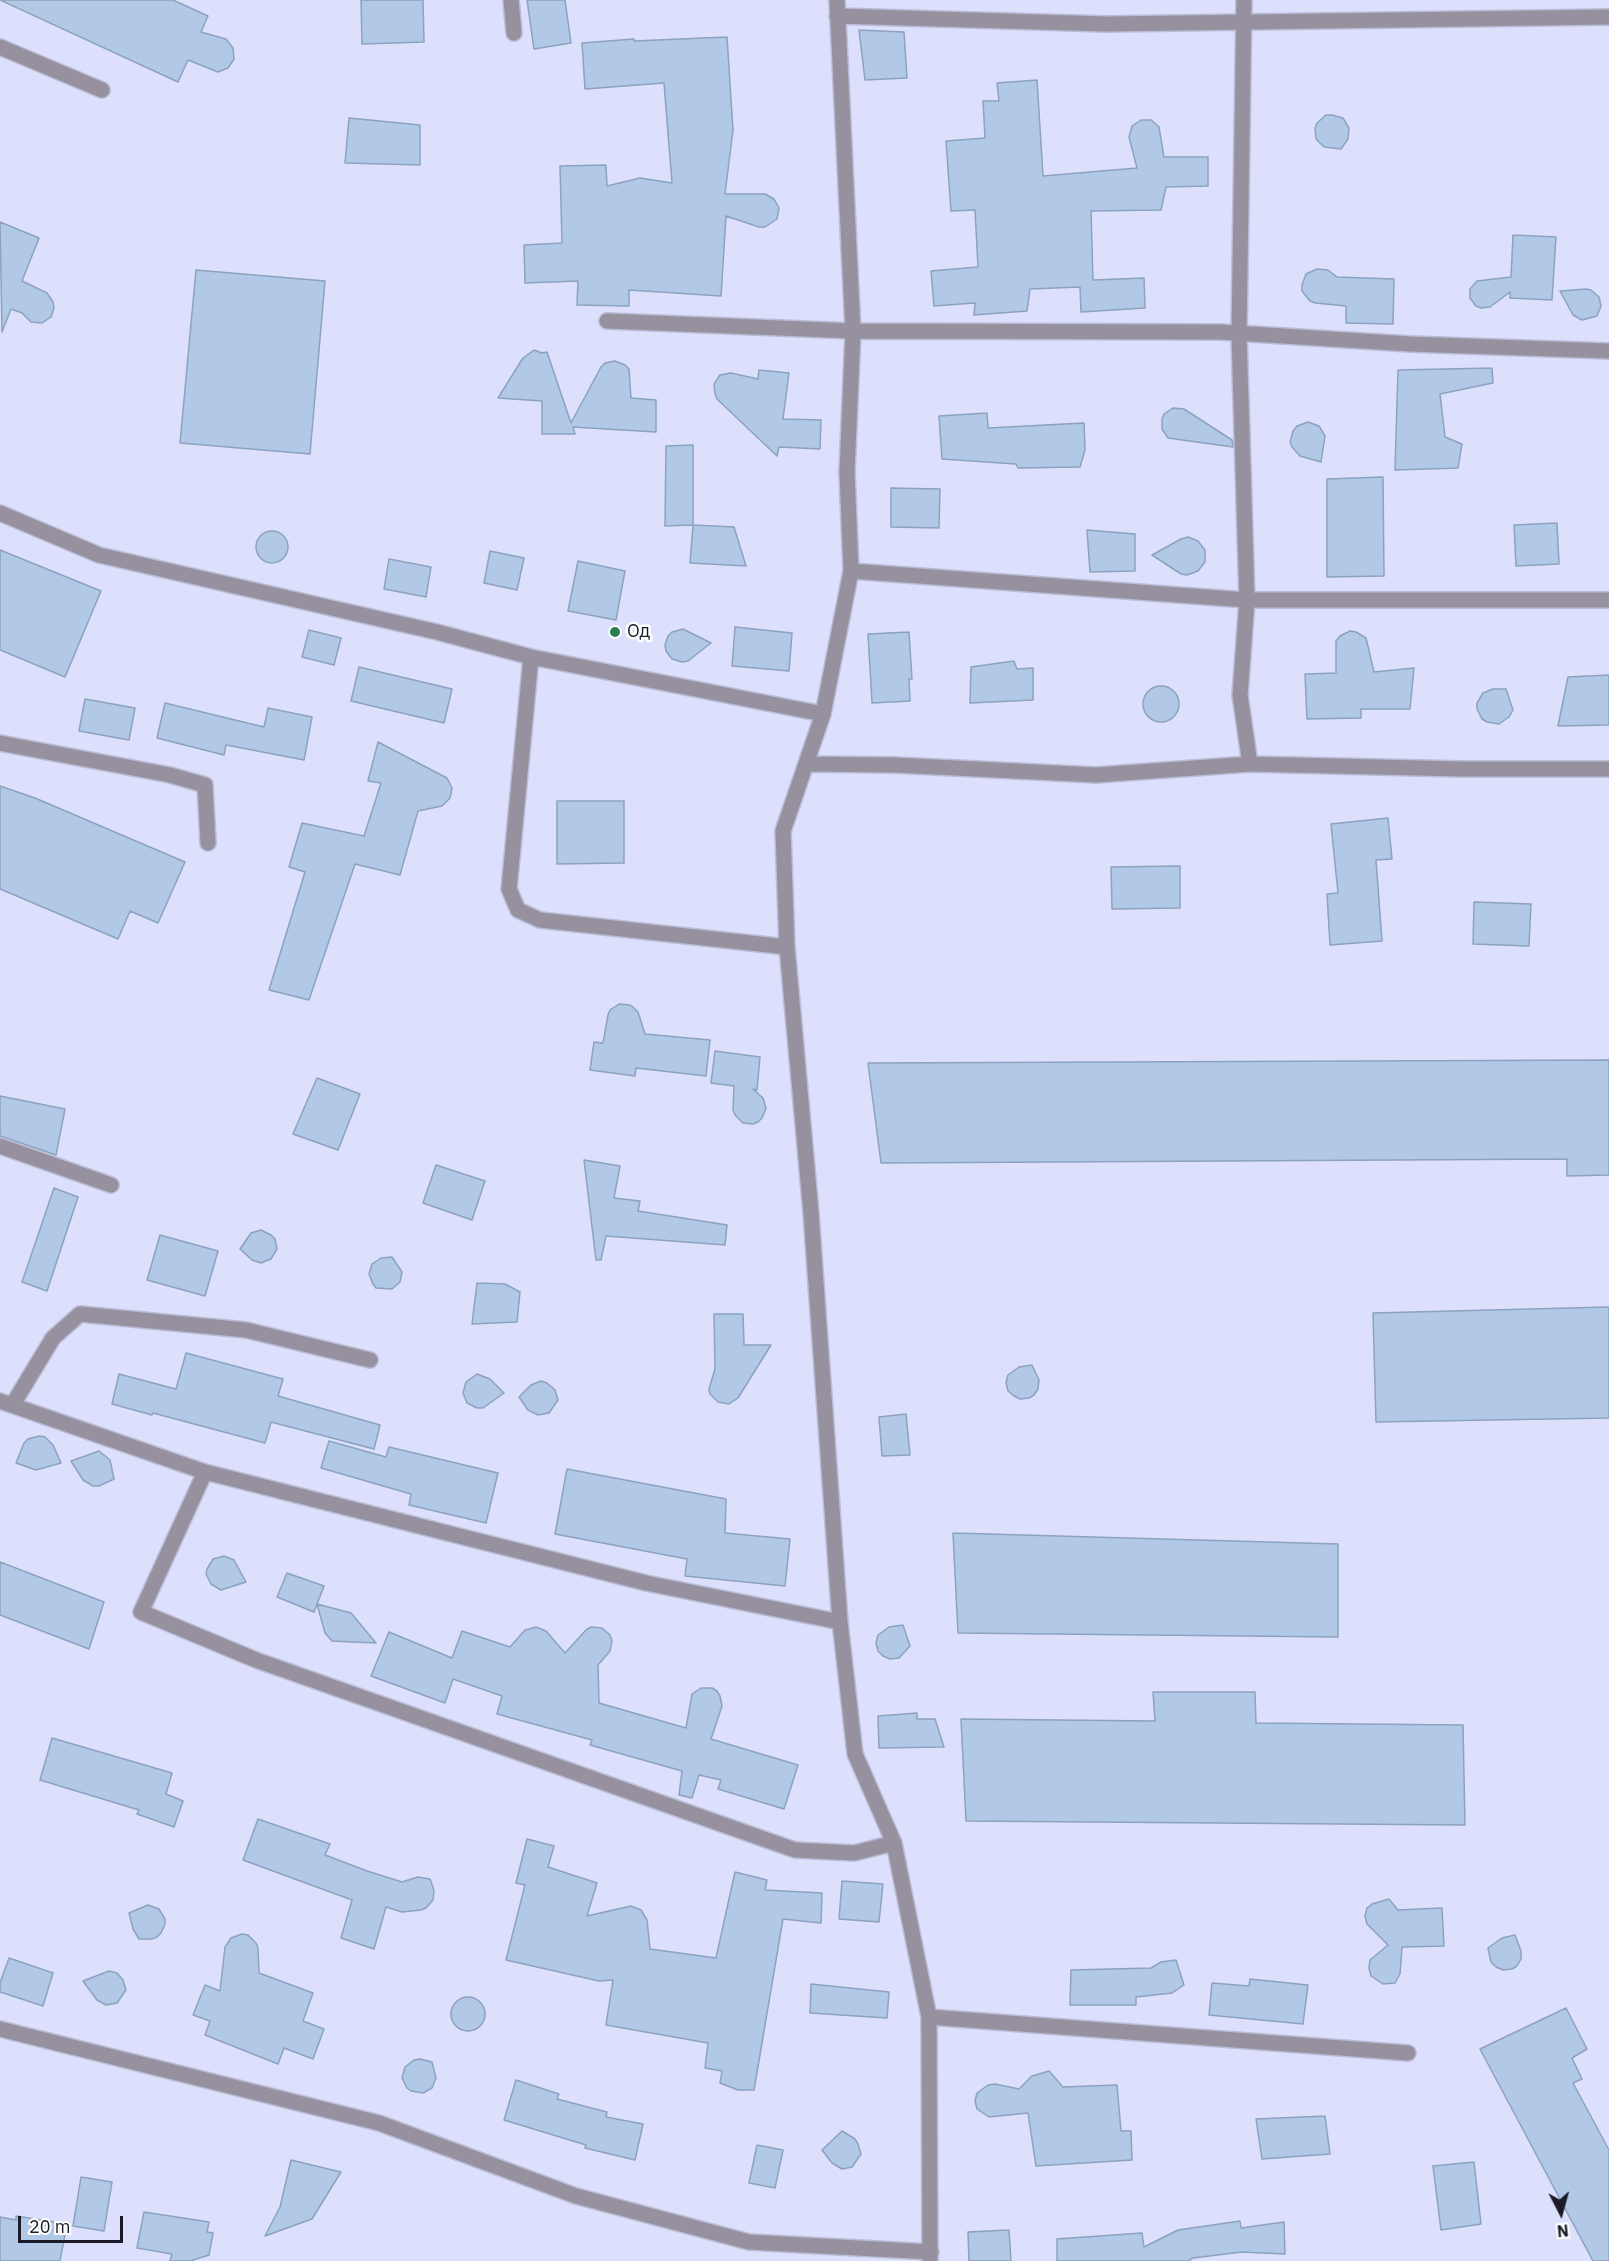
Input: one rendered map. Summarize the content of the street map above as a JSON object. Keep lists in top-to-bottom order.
{
  "places": ["Од"],
  "scale_bar": "20 m",
  "north": "bottom"
}
